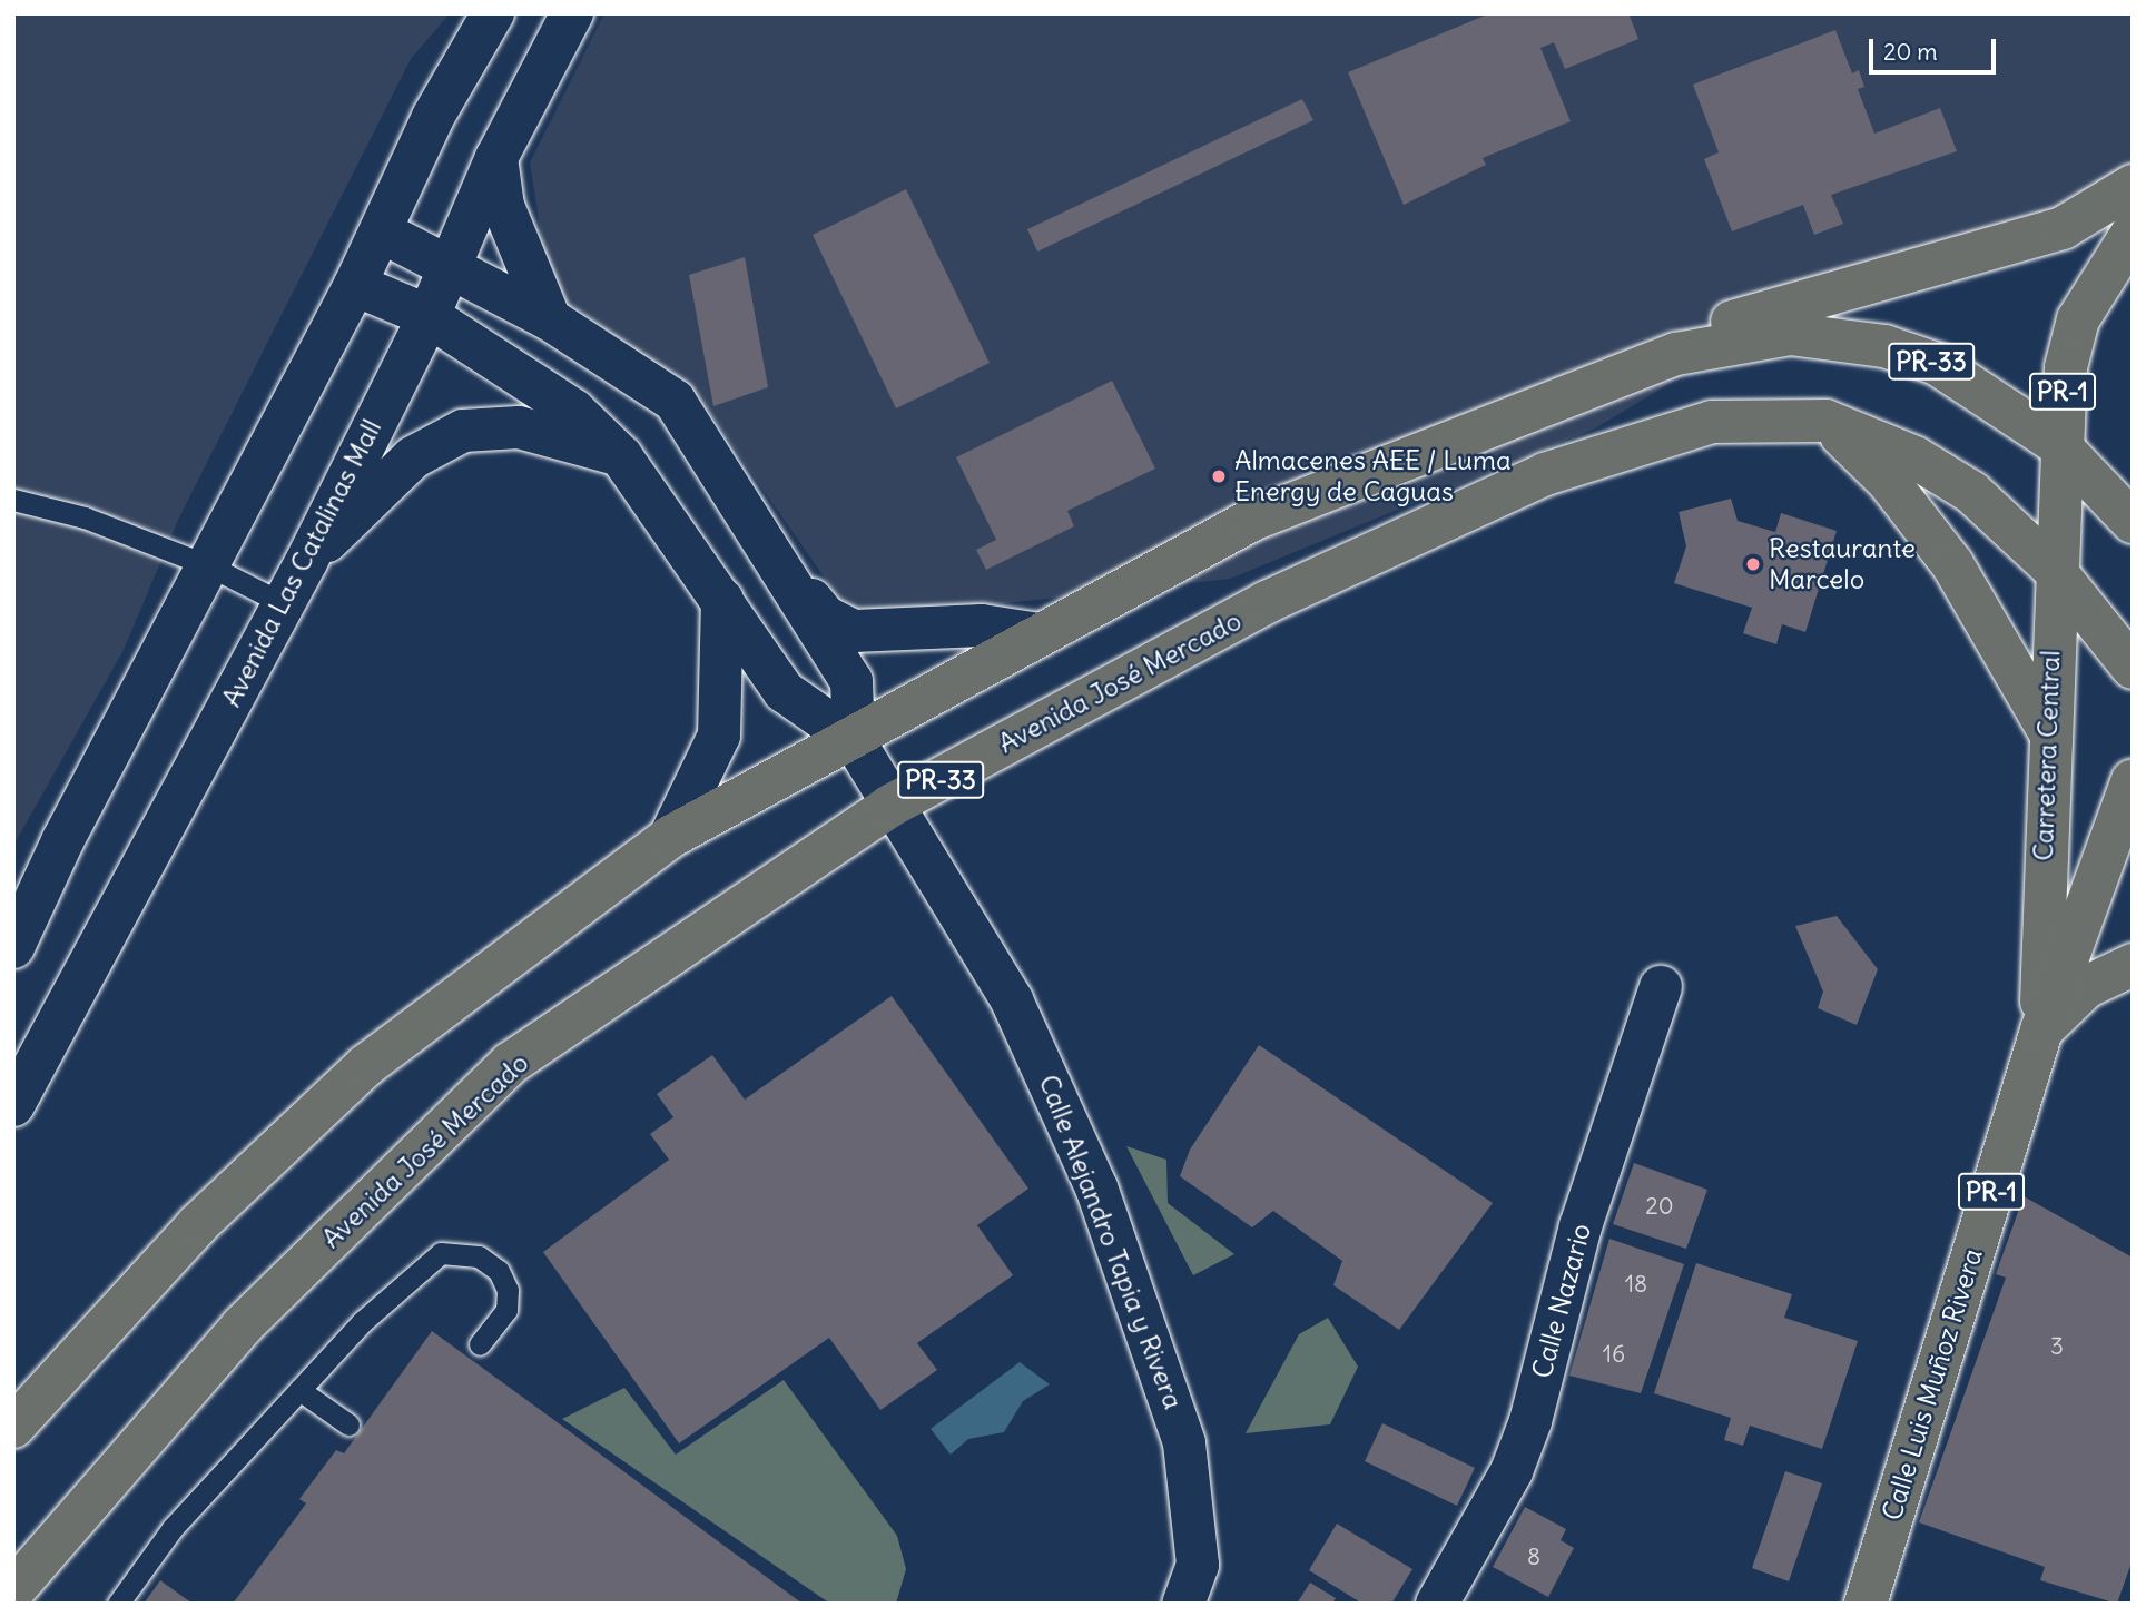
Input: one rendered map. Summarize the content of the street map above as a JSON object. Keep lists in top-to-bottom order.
{
  "streets": {
    "main road": [
      "PR-33",
      "PR-1",
      "Avenida José Mercado",
      "Carretera Central",
      "Calle Luis Muñoz Rivera"
    ],
    "street": ["Avenida Las Catalinas Mall", "Calle Alejandro Tapia y Rivera", "Calle Nazario"]
  },
  "crossings": [
    ["PR-33", "Carretera Central"],
    ["PR-33", "Calle Alejandro Tapia y Rivera"],
    ["Avenida Las Catalinas Mall", "Calle Alejandro Tapia y Rivera"],
    ["Avenida José Mercado", "Carretera Central"],
    ["Avenida José Mercado", "Calle Alejandro Tapia y Rivera"],
    ["Carretera Central", "Calle Luis Muñoz Rivera"]
  ],
  "places": ["Almacenes AEE / Luma Energy de Caguas", "Restaurante Marcelo"],
  "house_numbers": [
    "20",
    "18",
    "3",
    "16",
    "8"
  ],
  "scale_bar": "20 m"
}
